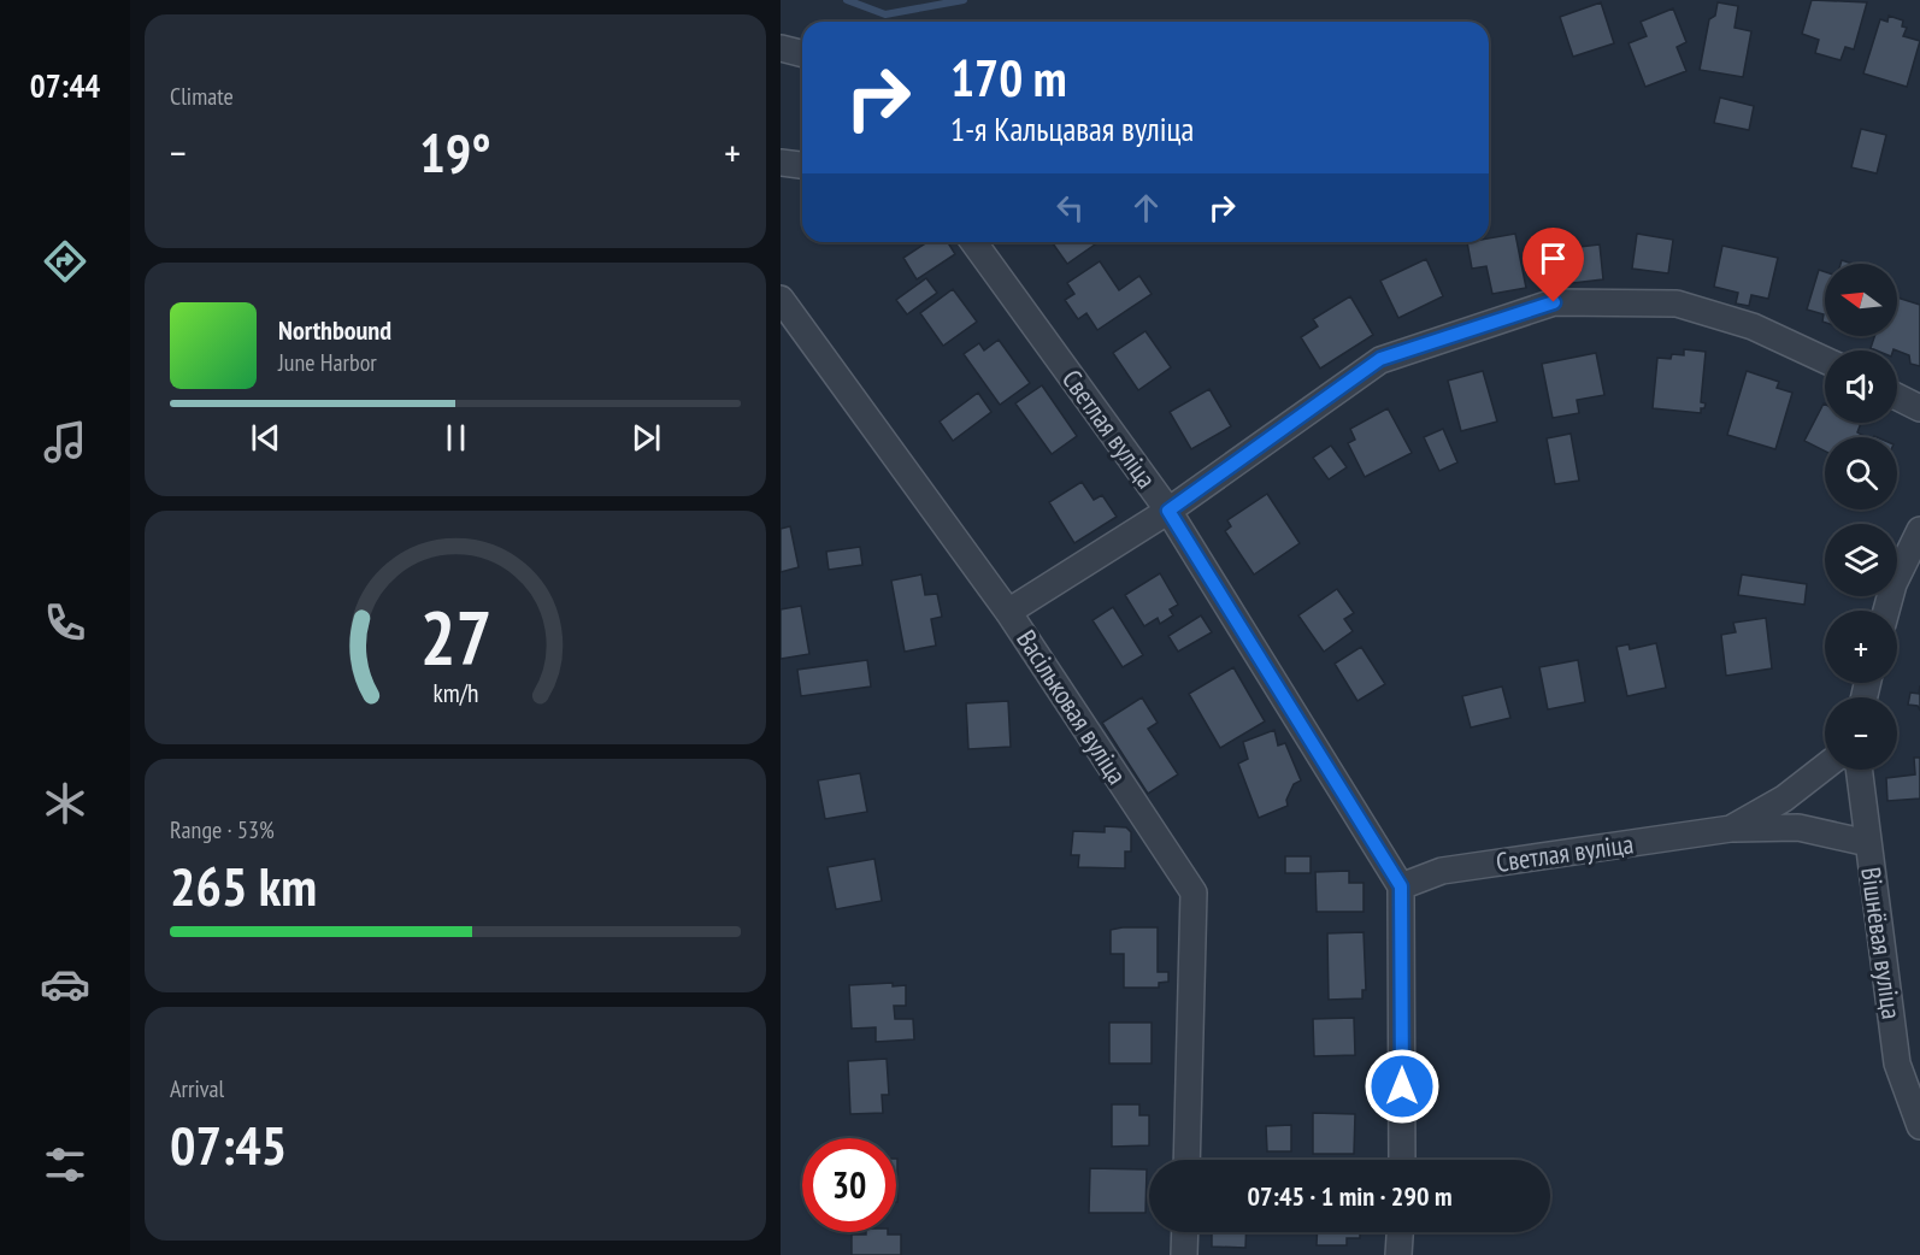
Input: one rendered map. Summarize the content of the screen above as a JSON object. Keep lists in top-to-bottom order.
{
  "streets": {
    "street": ["Светлая вуліца", "Васільковая вуліца", "Вішнёвая вуліца"]
  },
  "crossings": [
    ["Светлая вуліца", "Вішнёвая вуліца"]
  ],
  "north": "left",
  "page": {
    "tabs": "07:44",
    "tile": [
      "Climate",
      ["Range · 53%", "265 km"],
      ["Arrival", "07:45"]
    ],
    "turn": ["170 m", "1-я Кальцавая вуліца"],
    "heat": ["−", "19°", "+"],
    "map_buttons": ["+", "−"],
    "song": ["Northbound", "June Harbor"],
    "limit": "30",
    "trip": "07:45 · 1 min · 290 m",
    "gauge": ["27", "km/h"]
  }
}
